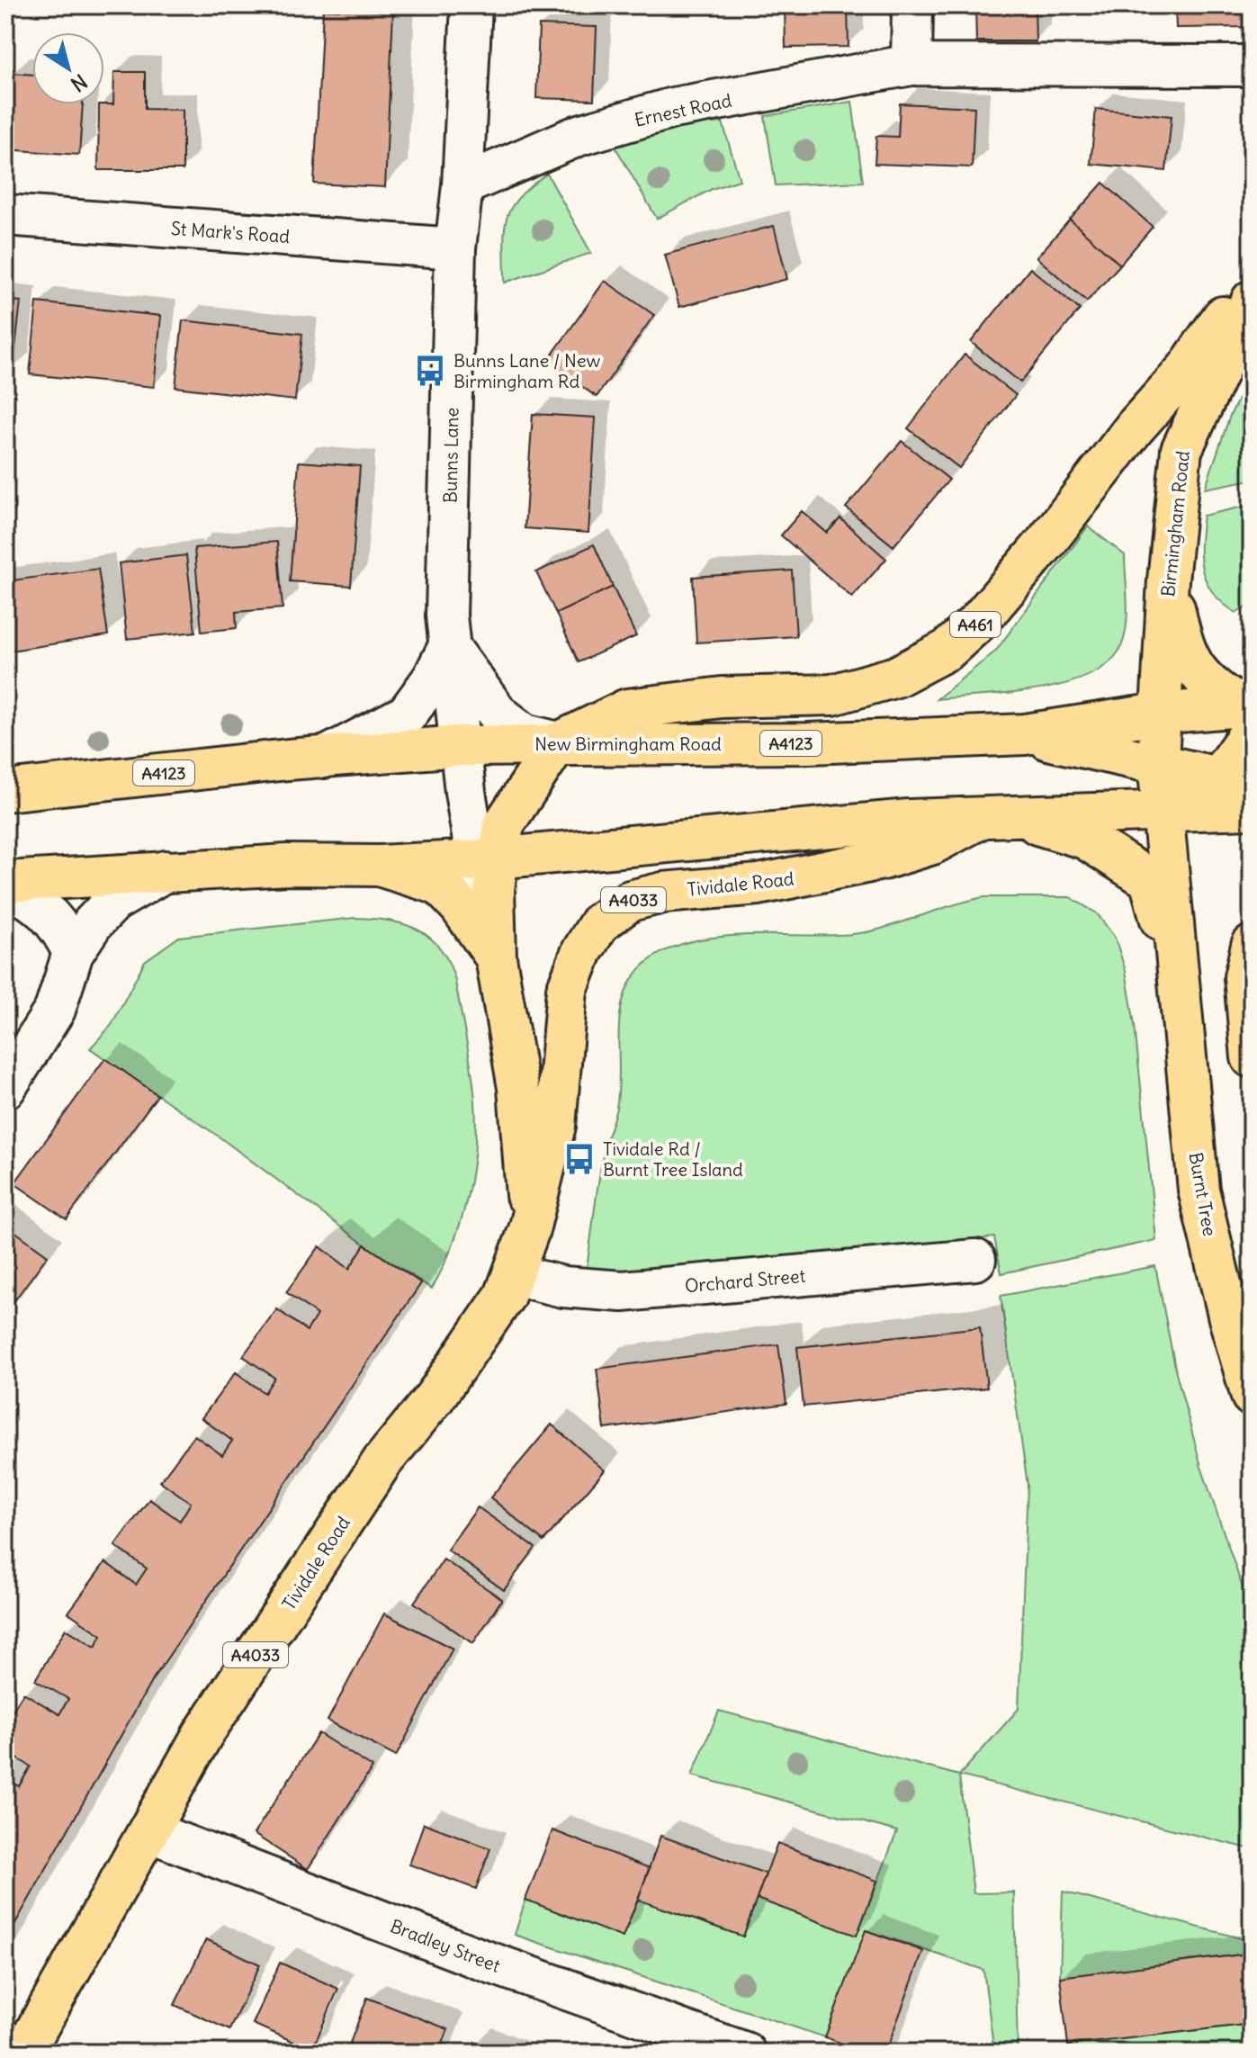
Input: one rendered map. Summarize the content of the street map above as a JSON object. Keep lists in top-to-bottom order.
{
  "streets": {
    "main road": [
      "Birmingham Road",
      "A461",
      "New Birmingham Road",
      "A4123",
      "Tividale Road",
      "A4033",
      "Burnt Tree"
    ],
    "street": [
      "Ernest Road",
      "St Mark's Road",
      "Bunns Lane",
      "Orchard Street",
      "Bradley Street"
    ]
  },
  "crossings": [
    ["Ernest Road", "Bunns Lane"],
    ["St Mark's Road", "Bunns Lane"],
    ["Bunns Lane", "New Birmingham Road"],
    ["Bunns Lane", "Tividale Road"],
    ["Bunns Lane", "A4033"],
    ["Birmingham Road", "New Birmingham Road"],
    ["Birmingham Road", "Burnt Tree"],
    ["A461", "New Birmingham Road"],
    ["Tividale Road", "A4033"],
    ["Tividale Road", "Orchard Street"],
    ["Tividale Road", "Bradley Street"]
  ],
  "places": {
    "bus stop": ["Bunns Lane / New Birmingham Rd", "Tividale Rd / Burnt Tree Island"]
  },
  "north": "bottom right"
}
